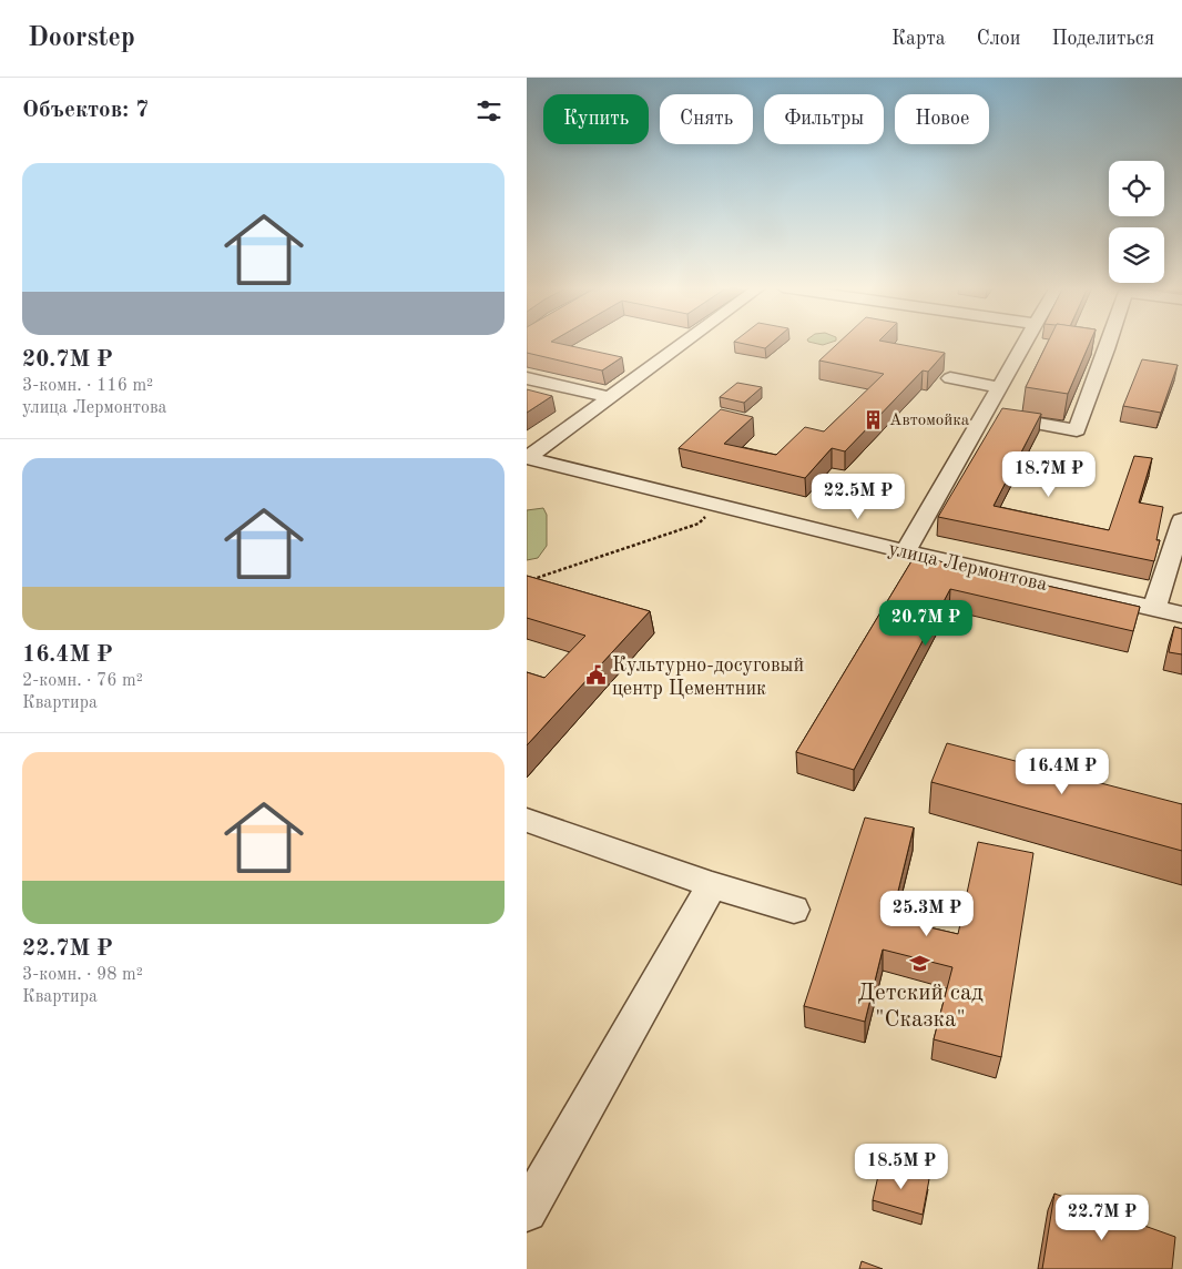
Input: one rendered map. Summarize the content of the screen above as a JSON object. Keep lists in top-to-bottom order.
{
  "streets": {
    "street": ["улица Лермонтова"]
  },
  "places": {
    "building": ["Автомойка"],
    "public building": ["Культурно-досуговый центр Цементник"],
    "school or university": ["Детский сад \"Сказка\""]
  },
  "page": {
    "header": "Doorstep",
    "nav": ["Карта", "Слои", "Поделиться"],
    "heading": "Объектов: 7",
    "chip": [
      "Купить",
      "Снять",
      "Фильтры",
      "Новое"
    ],
    "list": [
      {
        "name": "20.7M ₽",
        "note": "3-комн. · 116 m² · улица Лермонтова"
      },
      {
        "name": "16.4M ₽",
        "note": "2-комн. · 76 m² · Квартира"
      },
      {
        "name": "22.7M ₽",
        "note": "3-комн. · 98 m² · Квартира"
      }
    ],
    "price": [
      "18.7M ₽",
      "22.5M ₽",
      "20.7M ₽",
      "16.4M ₽",
      "25.3M ₽",
      "18.5M ₽",
      "22.7M ₽"
    ]
  }
}
